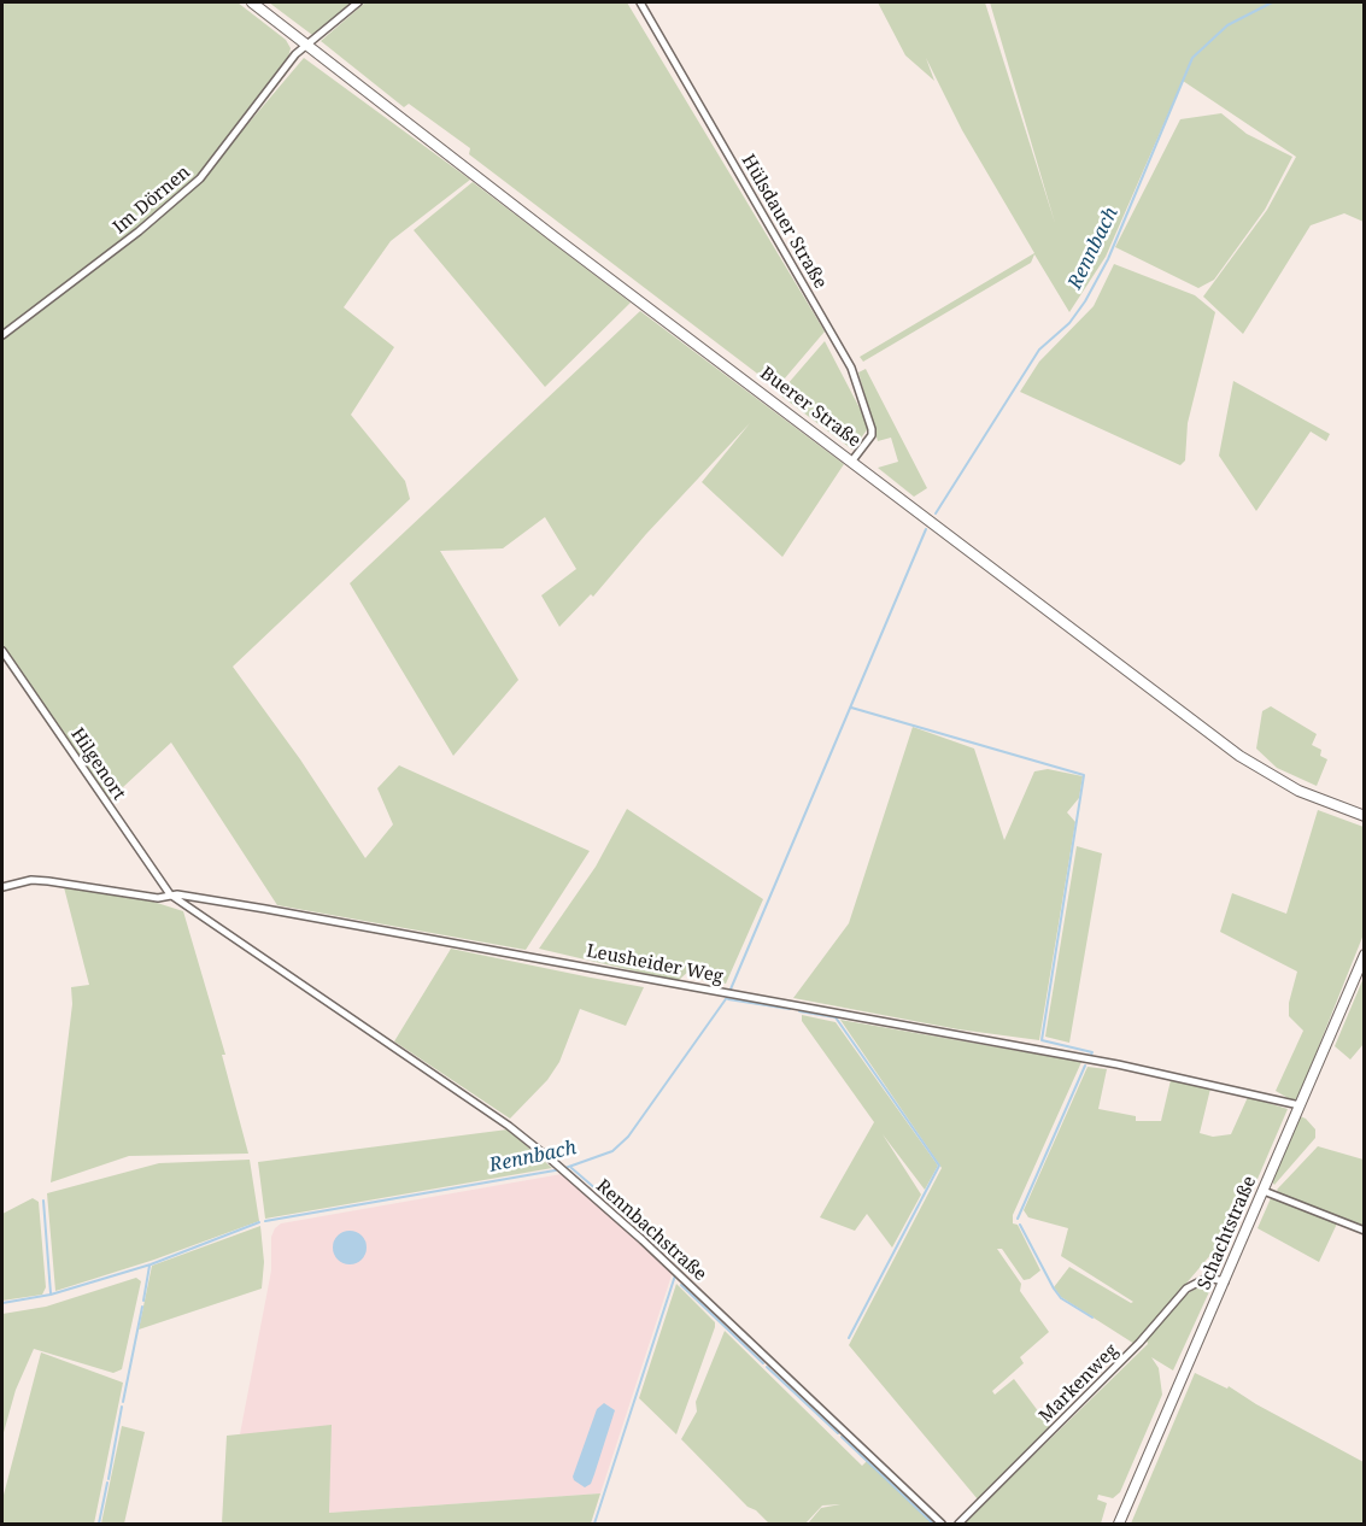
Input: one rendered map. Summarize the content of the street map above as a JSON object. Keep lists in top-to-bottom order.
{
  "streets": {
    "main road": ["Buerer Straße", "Schachtstraße"],
    "street": [
      "Im Dörnen",
      "Hülsdauer Straße",
      "Hilgenort",
      "Leusheider Weg",
      "Rennbachstraße",
      "Markenweg"
    ]
  },
  "crossings": [
    ["Im Dörnen", "Buerer Straße"],
    ["Hülsdauer Straße", "Buerer Straße"],
    ["Hilgenort", "Leusheider Weg"],
    ["Hilgenort", "Rennbachstraße"],
    ["Leusheider Weg", "Rennbachstraße"],
    ["Leusheider Weg", "Schachtstraße"],
    ["Schachtstraße", "Markenweg"]
  ],
  "water": ["Rennbach"]
}
